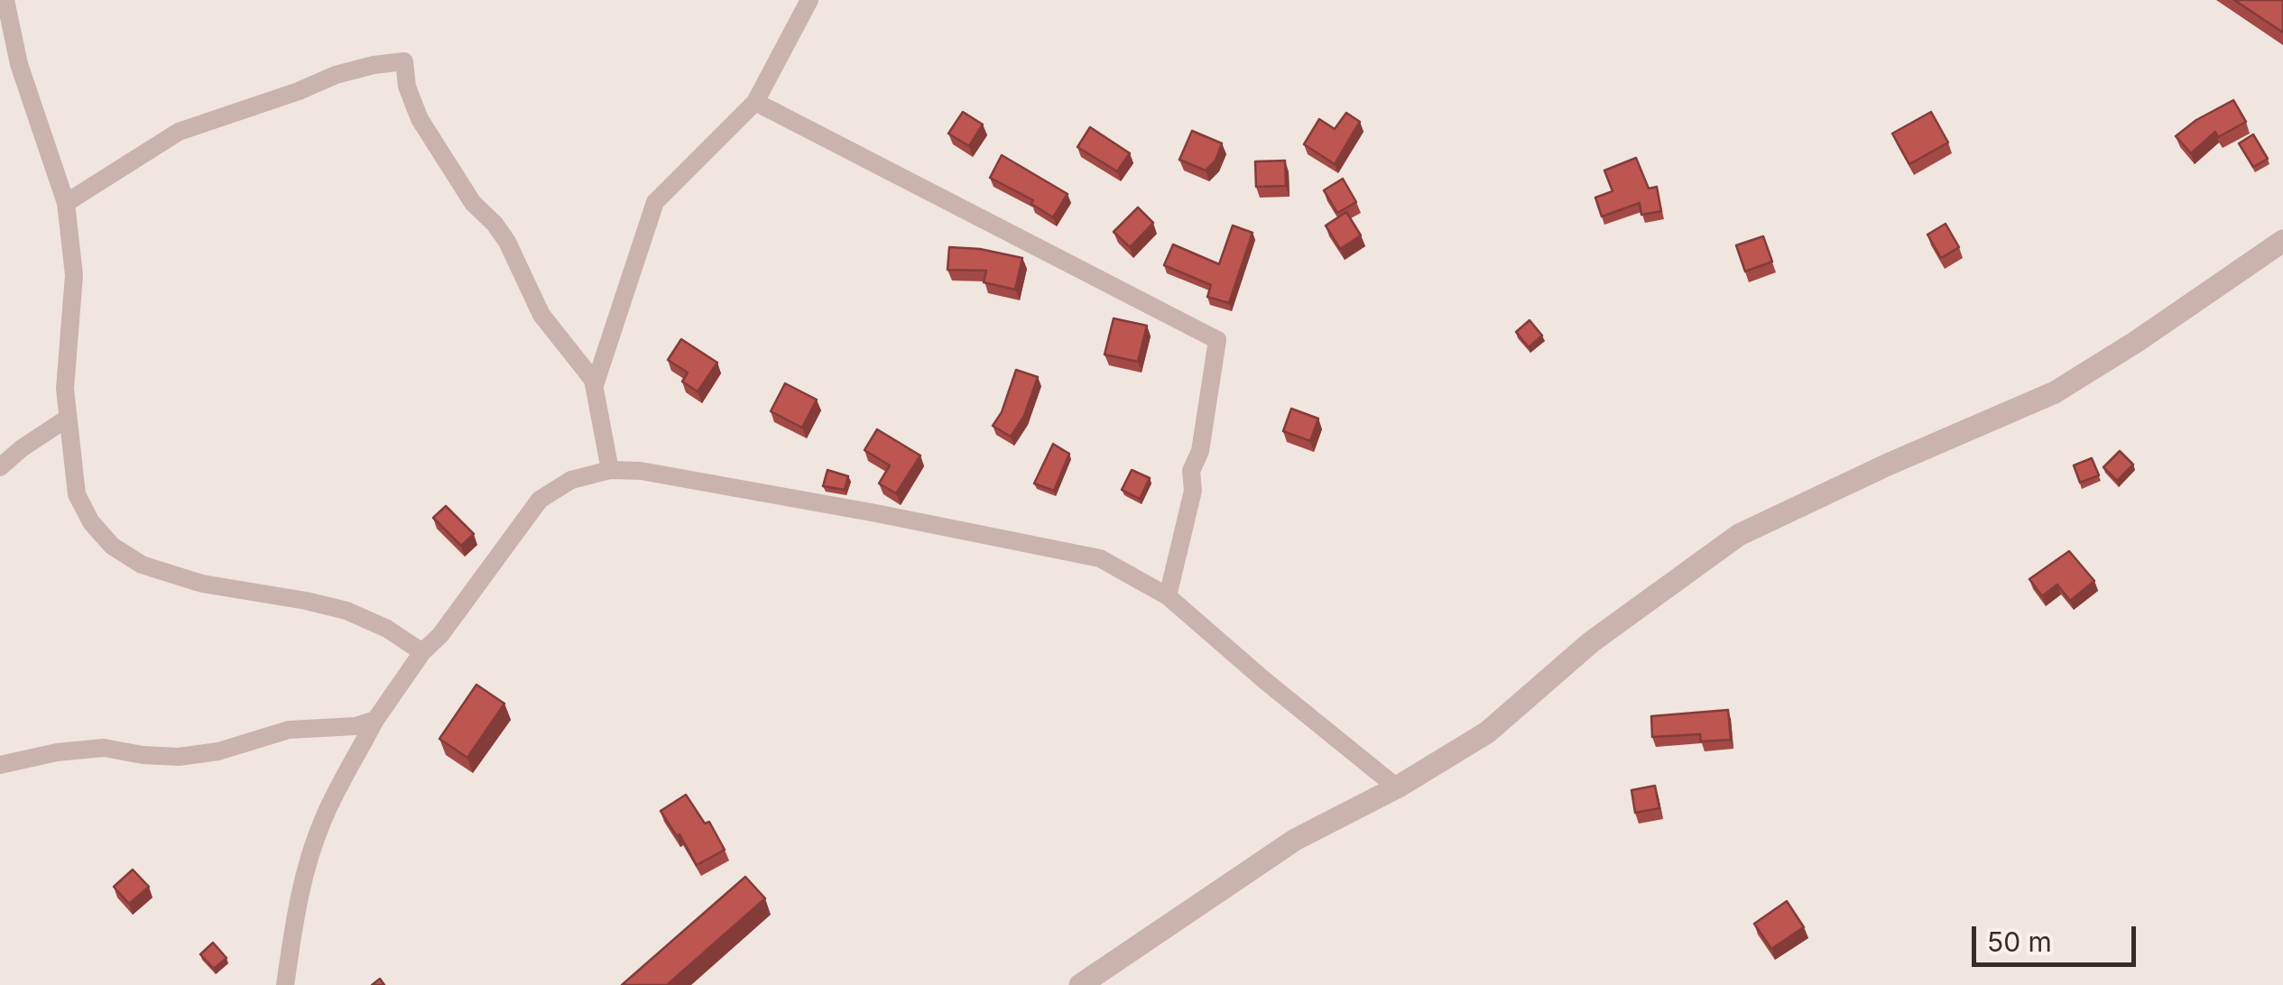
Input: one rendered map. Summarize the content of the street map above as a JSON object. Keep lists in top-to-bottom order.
{
  "scale_bar": "50 m"
}
